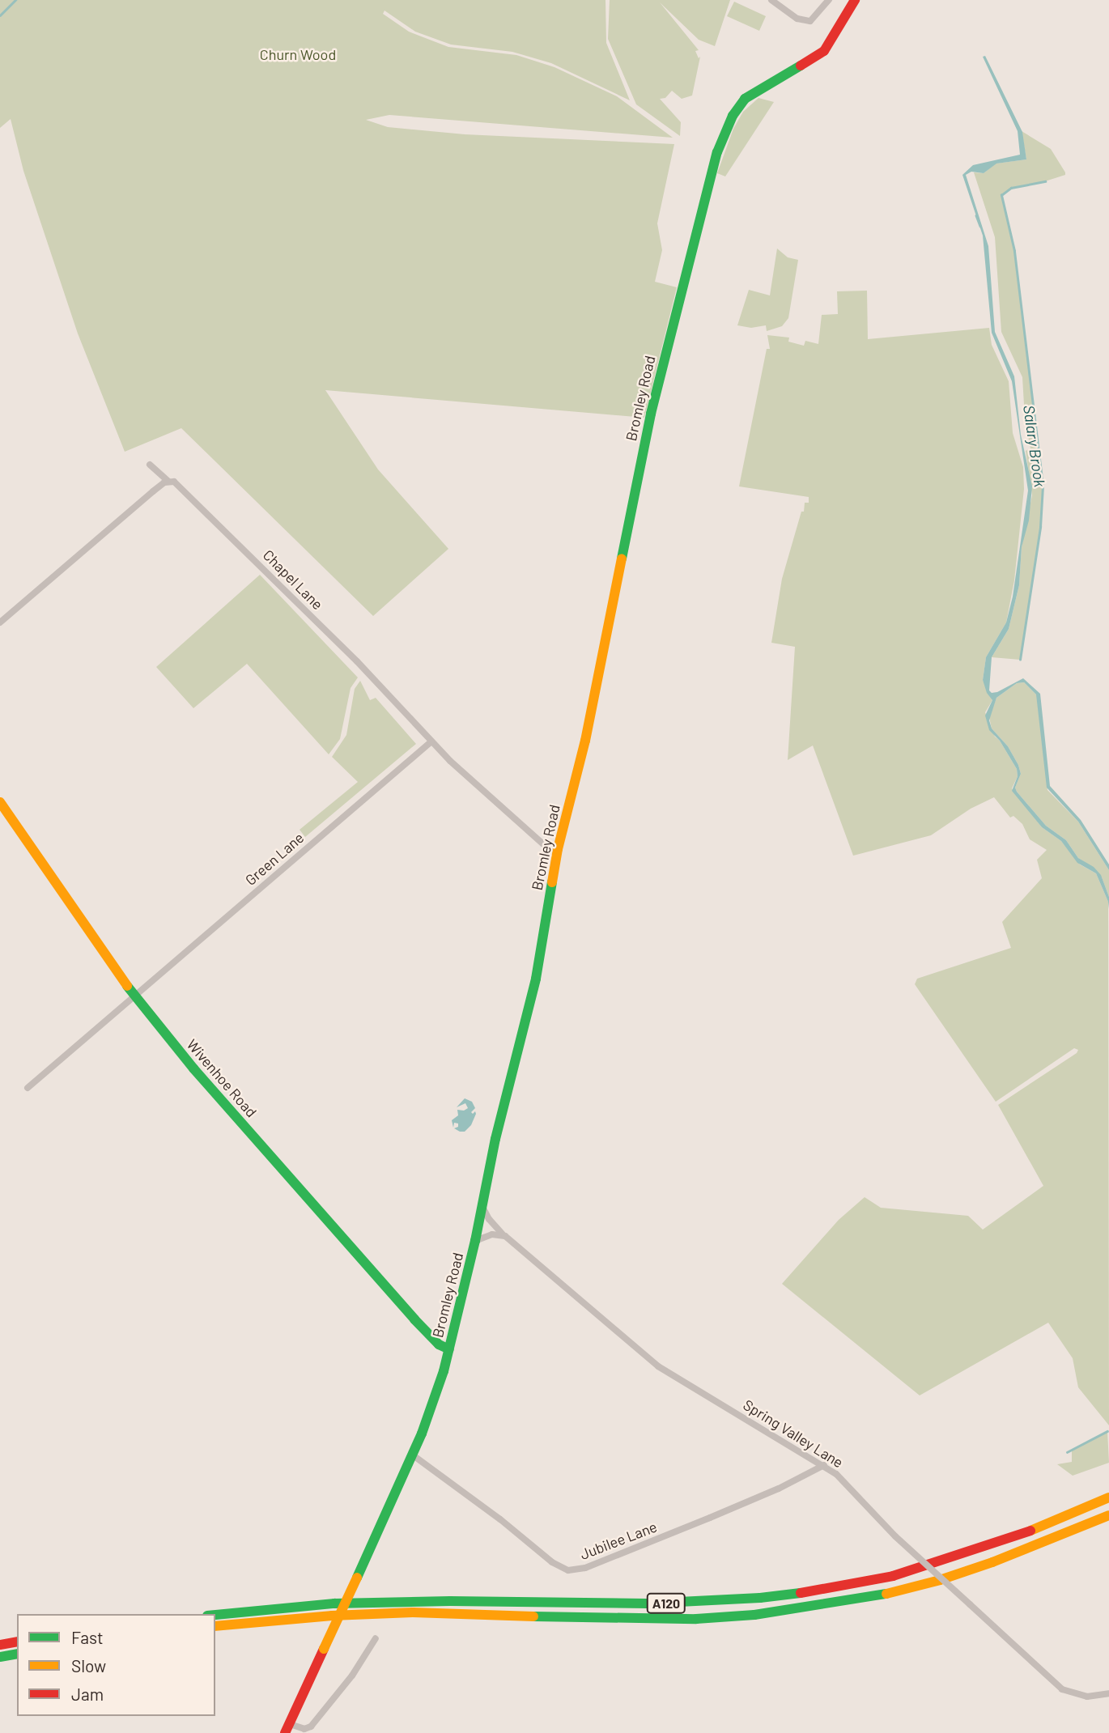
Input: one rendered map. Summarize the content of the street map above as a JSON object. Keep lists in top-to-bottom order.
{
  "streets": {
    "main road": ["Bromley Road", "Wivenhoe Road", "A120"],
    "street": [
      "Chapel Lane",
      "Green Lane",
      "Spring Valley Lane",
      "Jubilee Lane"
    ]
  },
  "crossings": [
    ["Bromley Road", "Chapel Lane"],
    ["Bromley Road", "Wivenhoe Road"],
    ["Bromley Road", "Spring Valley Lane"],
    ["Bromley Road", "Jubilee Lane"],
    ["Chapel Lane", "Green Lane"],
    ["Green Lane", "Wivenhoe Road"],
    ["Spring Valley Lane", "Jubilee Lane"]
  ],
  "water": ["Salary Brook"],
  "parks": ["Churn Wood"],
  "legend": ["Fast", "Slow", "Jam"]
}
